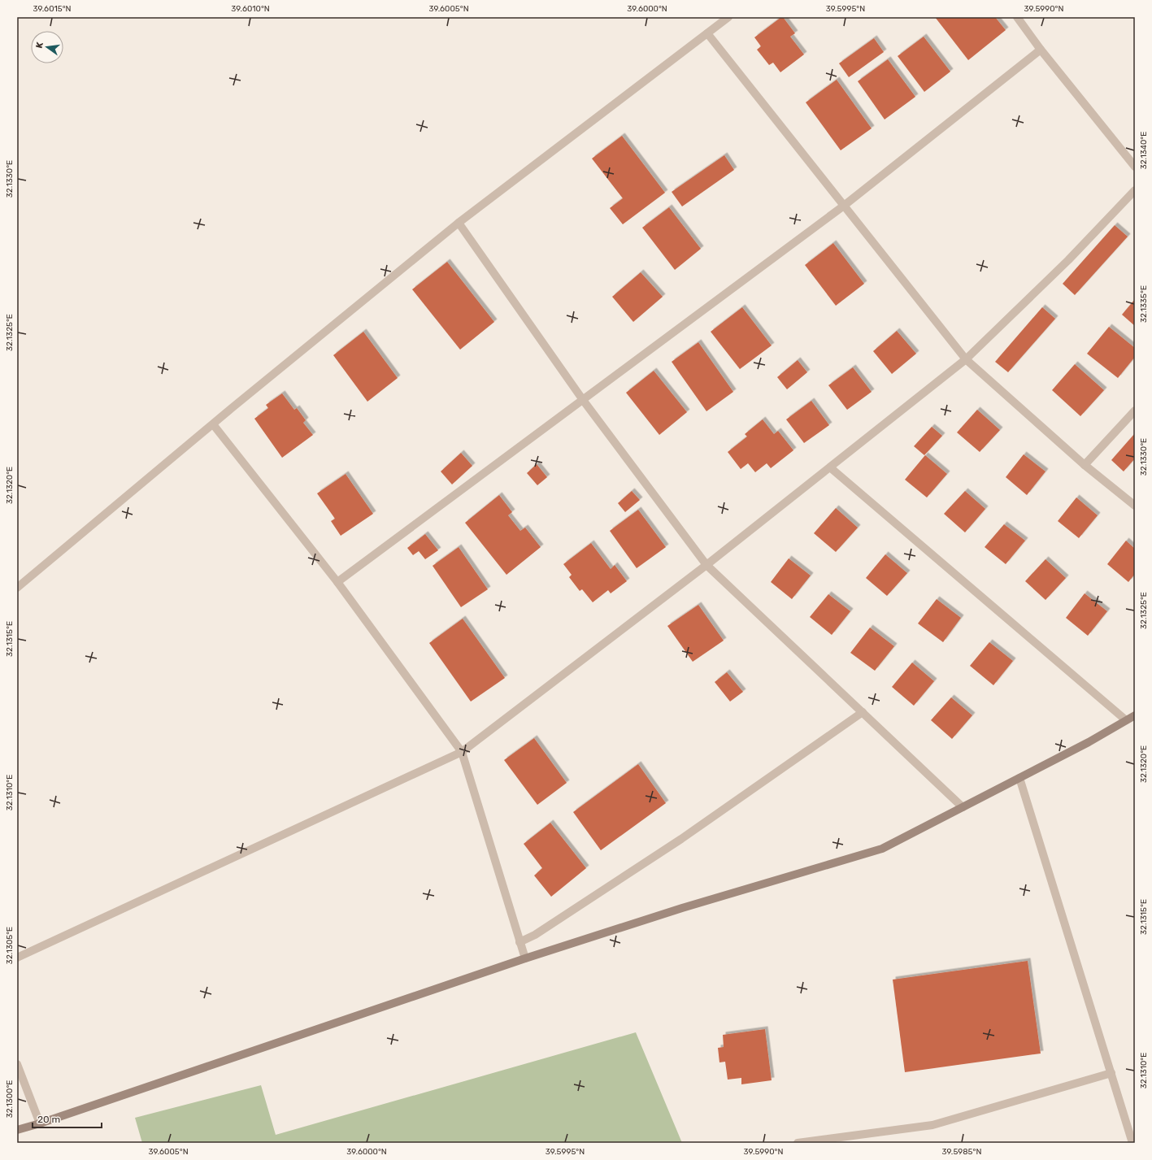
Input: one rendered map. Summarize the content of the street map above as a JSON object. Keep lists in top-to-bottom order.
{
  "scale_bar": "20 m",
  "north": "left",
  "coordinates": [
    "39.6015°N",
    "39.6010°N",
    "39.6005°N",
    "39.6000°N",
    "39.5995°N",
    "39.5990°N",
    "32.1340°E",
    "32.1330°E",
    "32.1335°E",
    "32.1325°E",
    "32.1320°E",
    "32.1315°E",
    "32.1310°E",
    "32.1305°E",
    "32.1300°E",
    "39.5985°N"
  ]
}
